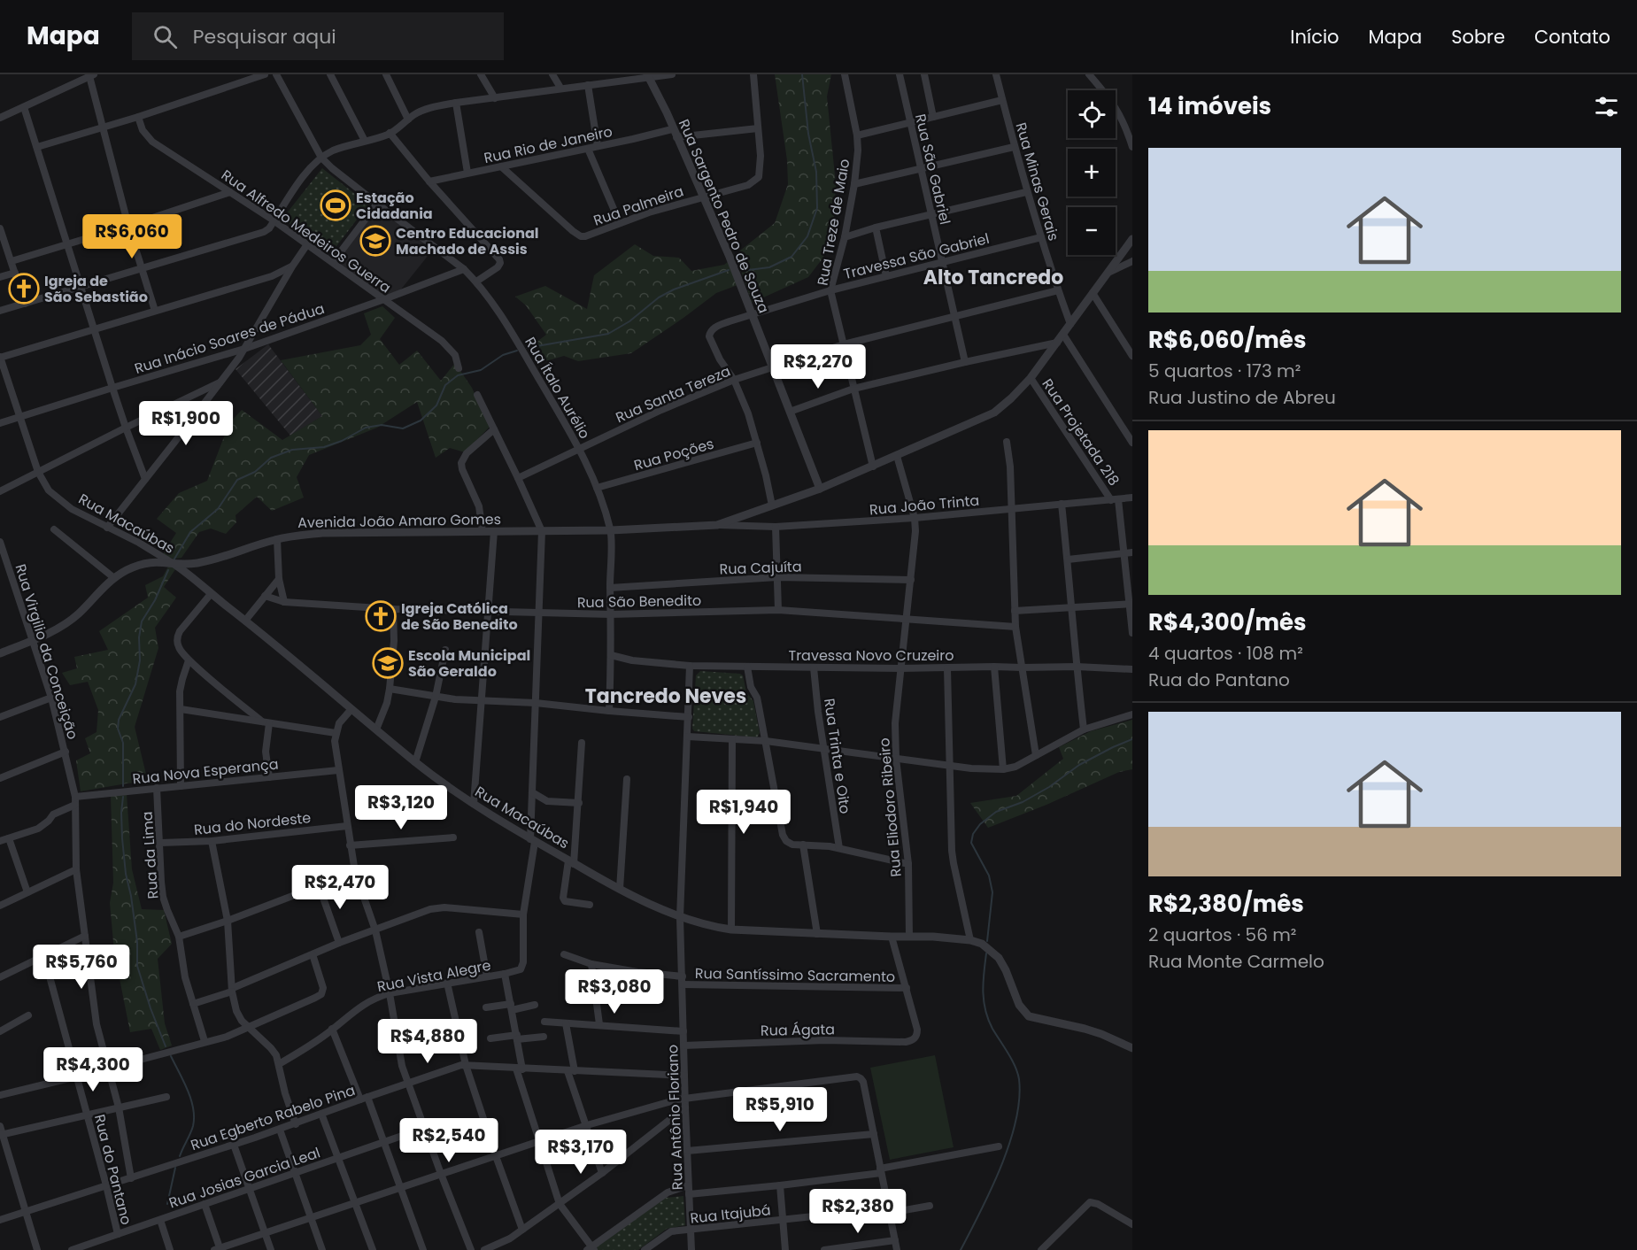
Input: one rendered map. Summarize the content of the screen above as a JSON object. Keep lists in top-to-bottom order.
{
  "streets": {
    "street": [
      "Rua Rio de Janeiro",
      "Rua São Gabriel",
      "Rua Minas Gerais",
      "Rua Palmeira",
      "Rua Sargento Pedro de Souza",
      "Rua Treze de Maio",
      "Rua Alfredo Medeiros Guerra",
      "Travessa São Gabriel",
      "Rua Inácio Soares de Pádua",
      "Rua Ítalo Aurélio",
      "Rua Santa Tereza",
      "Rua Projetada 218",
      "Rua Poções",
      "Rua João Trinta",
      "Avenida João Amaro Gomes",
      "Rua Macaúbas",
      "Rua Cajuíta",
      "Rua São Benedito",
      "Rua Virgilio da Conceição",
      "Travessa Novo Cruzeiro",
      "Rua Trinta e Oito",
      "Rua Nova Esperança",
      "Rua Eliodoro Ribeiro",
      "Rua do Nordeste",
      "Rua da Lima",
      "Rua Santíssimo Sacramento",
      "Rua Vista Alegre",
      "Rua Ágata",
      "Rua Egberto Rabelo Pina",
      "Rua Antônio Floriano",
      "Rua do Pantano",
      "Rua Josias Garcia Leal",
      "Rua Itajubá"
    ]
  },
  "crossings": [
    ["Rua Rio de Janeiro", "Rua Palmeira"],
    ["Rua Rio de Janeiro", "Rua Sargento Pedro de Souza"],
    ["Rua São Gabriel", "Travessa São Gabriel"],
    ["Rua São Gabriel", "Rua Santa Tereza"],
    ["Rua Minas Gerais", "Travessa São Gabriel"],
    ["Rua Minas Gerais", "Rua Santa Tereza"],
    ["Rua Palmeira", "Rua Sargento Pedro de Souza"],
    ["Rua Sargento Pedro de Souza", "Travessa São Gabriel"],
    ["Rua Sargento Pedro de Souza", "Rua Santa Tereza"],
    ["Rua Sargento Pedro de Souza", "Avenida João Amaro Gomes"],
    ["Rua Treze de Maio", "Travessa São Gabriel"],
    ["Rua Treze de Maio", "Rua Santa Tereza"],
    ["Rua Treze de Maio", "Avenida João Amaro Gomes"],
    ["Rua Alfredo Medeiros Guerra", "Rua Inácio Soares de Pádua"],
    ["Travessa São Gabriel", "Rua Santa Tereza"],
    ["Rua Inácio Soares de Pádua", "Rua Ítalo Aurélio"],
    ["Rua Inácio Soares de Pádua", "Rua Macaúbas"],
    ["Rua Ítalo Aurélio", "Rua Santa Tereza"],
    ["Rua Ítalo Aurélio", "Rua Poções"],
    ["Rua Ítalo Aurélio", "Avenida João Amaro Gomes"],
    ["Rua Ítalo Aurélio", "Rua Cajuíta"],
    ["Rua Ítalo Aurélio", "Rua São Benedito"],
    ["Rua Ítalo Aurélio", "Travessa Novo Cruzeiro"],
    ["Rua Projetada 218", "Rua João Trinta"],
    ["Rua João Trinta", "Avenida João Amaro Gomes"],
    ["Rua João Trinta", "Rua Eliodoro Ribeiro"],
    ["Avenida João Amaro Gomes", "Rua Macaúbas"],
    ["Avenida João Amaro Gomes", "Rua Virgilio da Conceição"],
    ["Rua Macaúbas", "Rua Eliodoro Ribeiro"],
    ["Rua Macaúbas", "Rua Antônio Floriano"],
    ["Rua Cajuíta", "Rua Eliodoro Ribeiro"],
    ["Rua São Benedito", "Rua Eliodoro Ribeiro"],
    ["Rua Virgilio da Conceição", "Rua Nova Esperança"],
    ["Rua Virgilio da Conceição", "Rua Egberto Rabelo Pina"],
    ["Travessa Novo Cruzeiro", "Rua Trinta e Oito"],
    ["Travessa Novo Cruzeiro", "Rua Eliodoro Ribeiro"],
    ["Travessa Novo Cruzeiro", "Rua Antônio Floriano"],
    ["Rua Nova Esperança", "Rua da Lima"],
    ["Rua do Nordeste", "Rua da Lima"],
    ["Rua Santíssimo Sacramento", "Rua Ágata"],
    ["Rua Santíssimo Sacramento", "Rua Antônio Floriano"],
    ["Rua Ágata", "Rua Antônio Floriano"],
    ["Rua Egberto Rabelo Pina", "Rua Antônio Floriano"],
    ["Rua Egberto Rabelo Pina", "Rua do Pantano"],
    ["Rua Antônio Floriano", "Rua Itajubá"],
    ["Rua do Pantano", "Rua Josias Garcia Leal"]
  ],
  "districts": ["Alto Tancredo", "Tancredo Neves"],
  "places": {
    "sports": ["Estação Cidadania"],
    "school or university": ["Centro Educacional Machado de Assis", "Escola Municipal São Geraldo"],
    "church": ["Igreja de São Sebastião", "Igreja Católica de São Benedito"]
  },
  "page": {
    "header": "Mapa",
    "search": "Pesquisar aqui",
    "nav": [
      "Início",
      "Mapa",
      "Sobre",
      "Contato"
    ],
    "heading": "14 imóveis",
    "map_buttons": ["+", "−"],
    "list": [
      {
        "name": "R$6,060/mês",
        "note": "5 quartos · 173 m² · Rua Justino de Abreu"
      },
      {
        "name": "R$4,300/mês",
        "note": "4 quartos · 108 m² · Rua do Pantano"
      },
      {
        "name": "R$2,380/mês",
        "note": "2 quartos · 56 m² · Rua Monte Carmelo"
      }
    ],
    "price": [
      "R$6,060",
      "R$2,270",
      "R$1,900",
      "R$3,120",
      "R$1,940",
      "R$2,470",
      "R$5,760",
      "R$3,080",
      "R$4,880",
      "R$4,300",
      "R$5,910",
      "R$2,540",
      "R$3,170",
      "R$2,380"
    ]
  }
}
